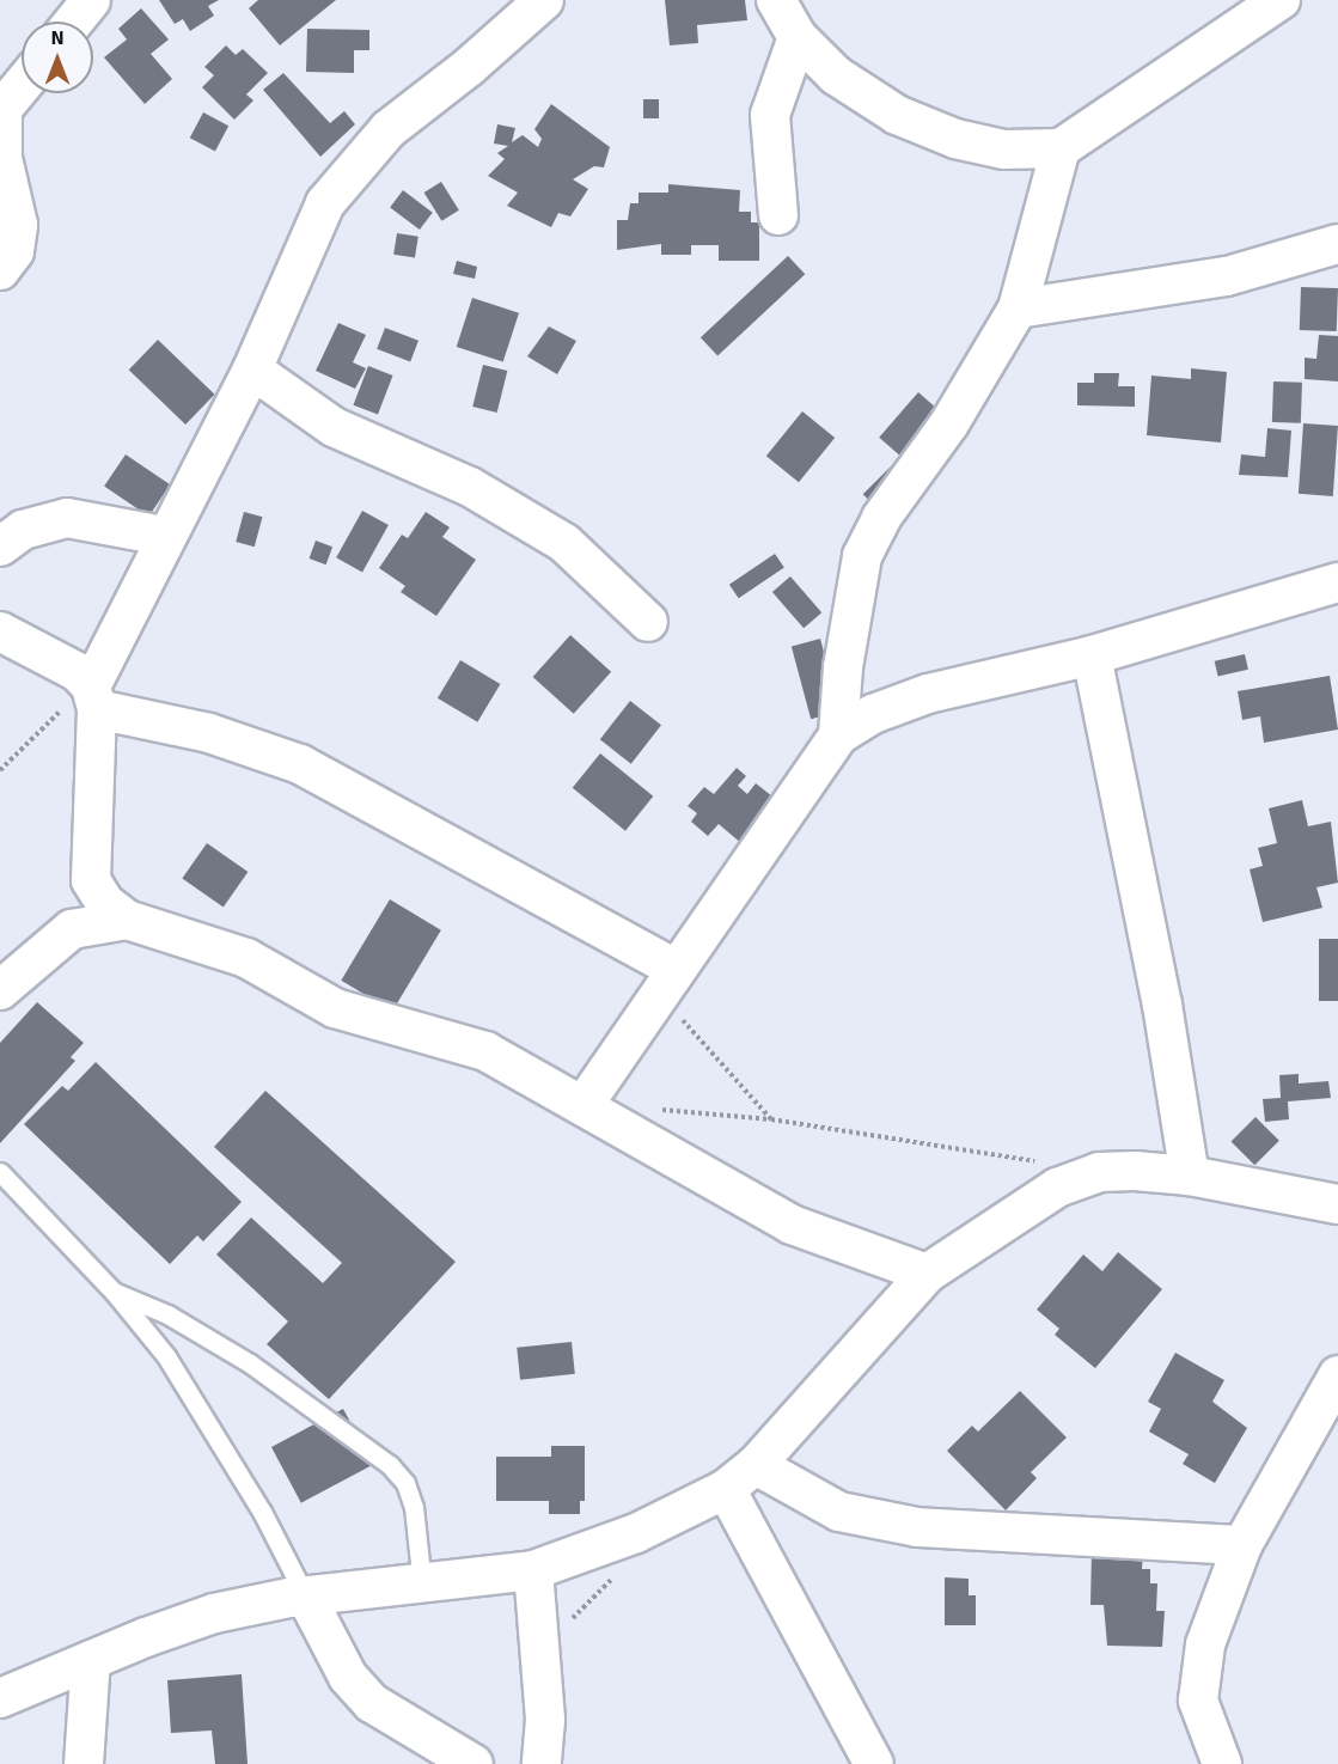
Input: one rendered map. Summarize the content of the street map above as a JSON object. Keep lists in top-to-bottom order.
{
  "north": "top"
}
